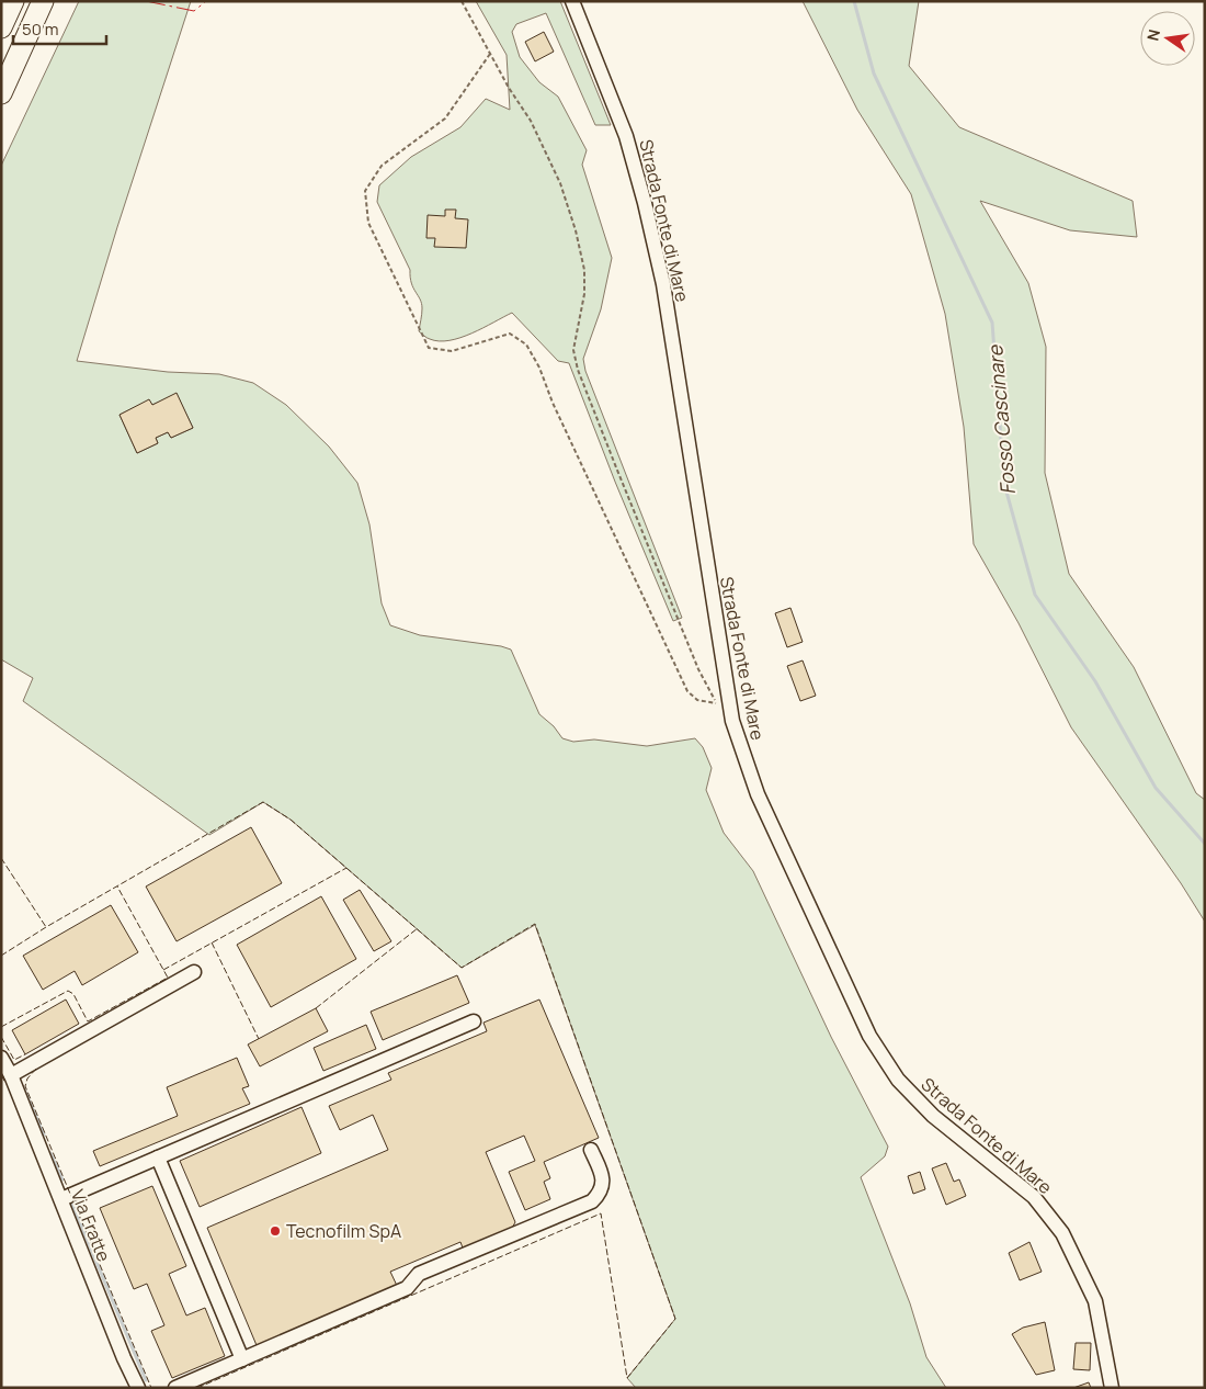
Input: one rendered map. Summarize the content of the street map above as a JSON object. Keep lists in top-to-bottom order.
{
  "streets": {
    "street": ["Strada Fonte di Mare", "Via Fratte"]
  },
  "water": ["Fosso Cascinare"],
  "places": ["Tecnofilm SpA"],
  "scale_bar": "50 m",
  "north": "left"
}
